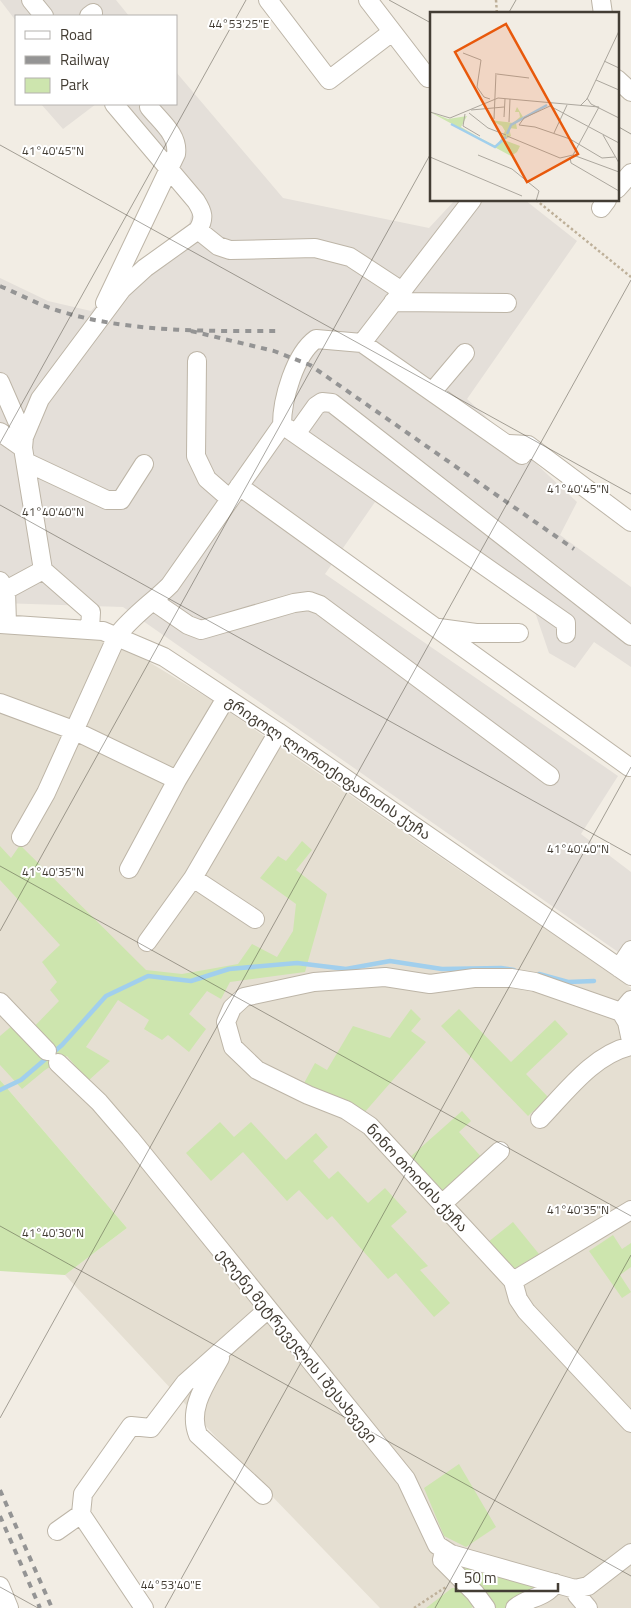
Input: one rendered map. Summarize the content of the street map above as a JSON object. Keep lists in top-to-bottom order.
{
  "streets": {
    "street": ["გრიგოლ ლორთქიფანიძის ქუჩა", "ნინო თოიძის ქუჩა", "ელენე მეტრეველის I შესახვევი"]
  },
  "legend": ["Road", "Railway", "Park"],
  "scale_bar": "50 m",
  "coordinates": [
    "44°53'25\"E",
    "41°40'45\"N",
    "41°40'40\"N",
    "41°40'35\"N",
    "41°40'30\"N",
    "44°53'40\"E"
  ]
}
